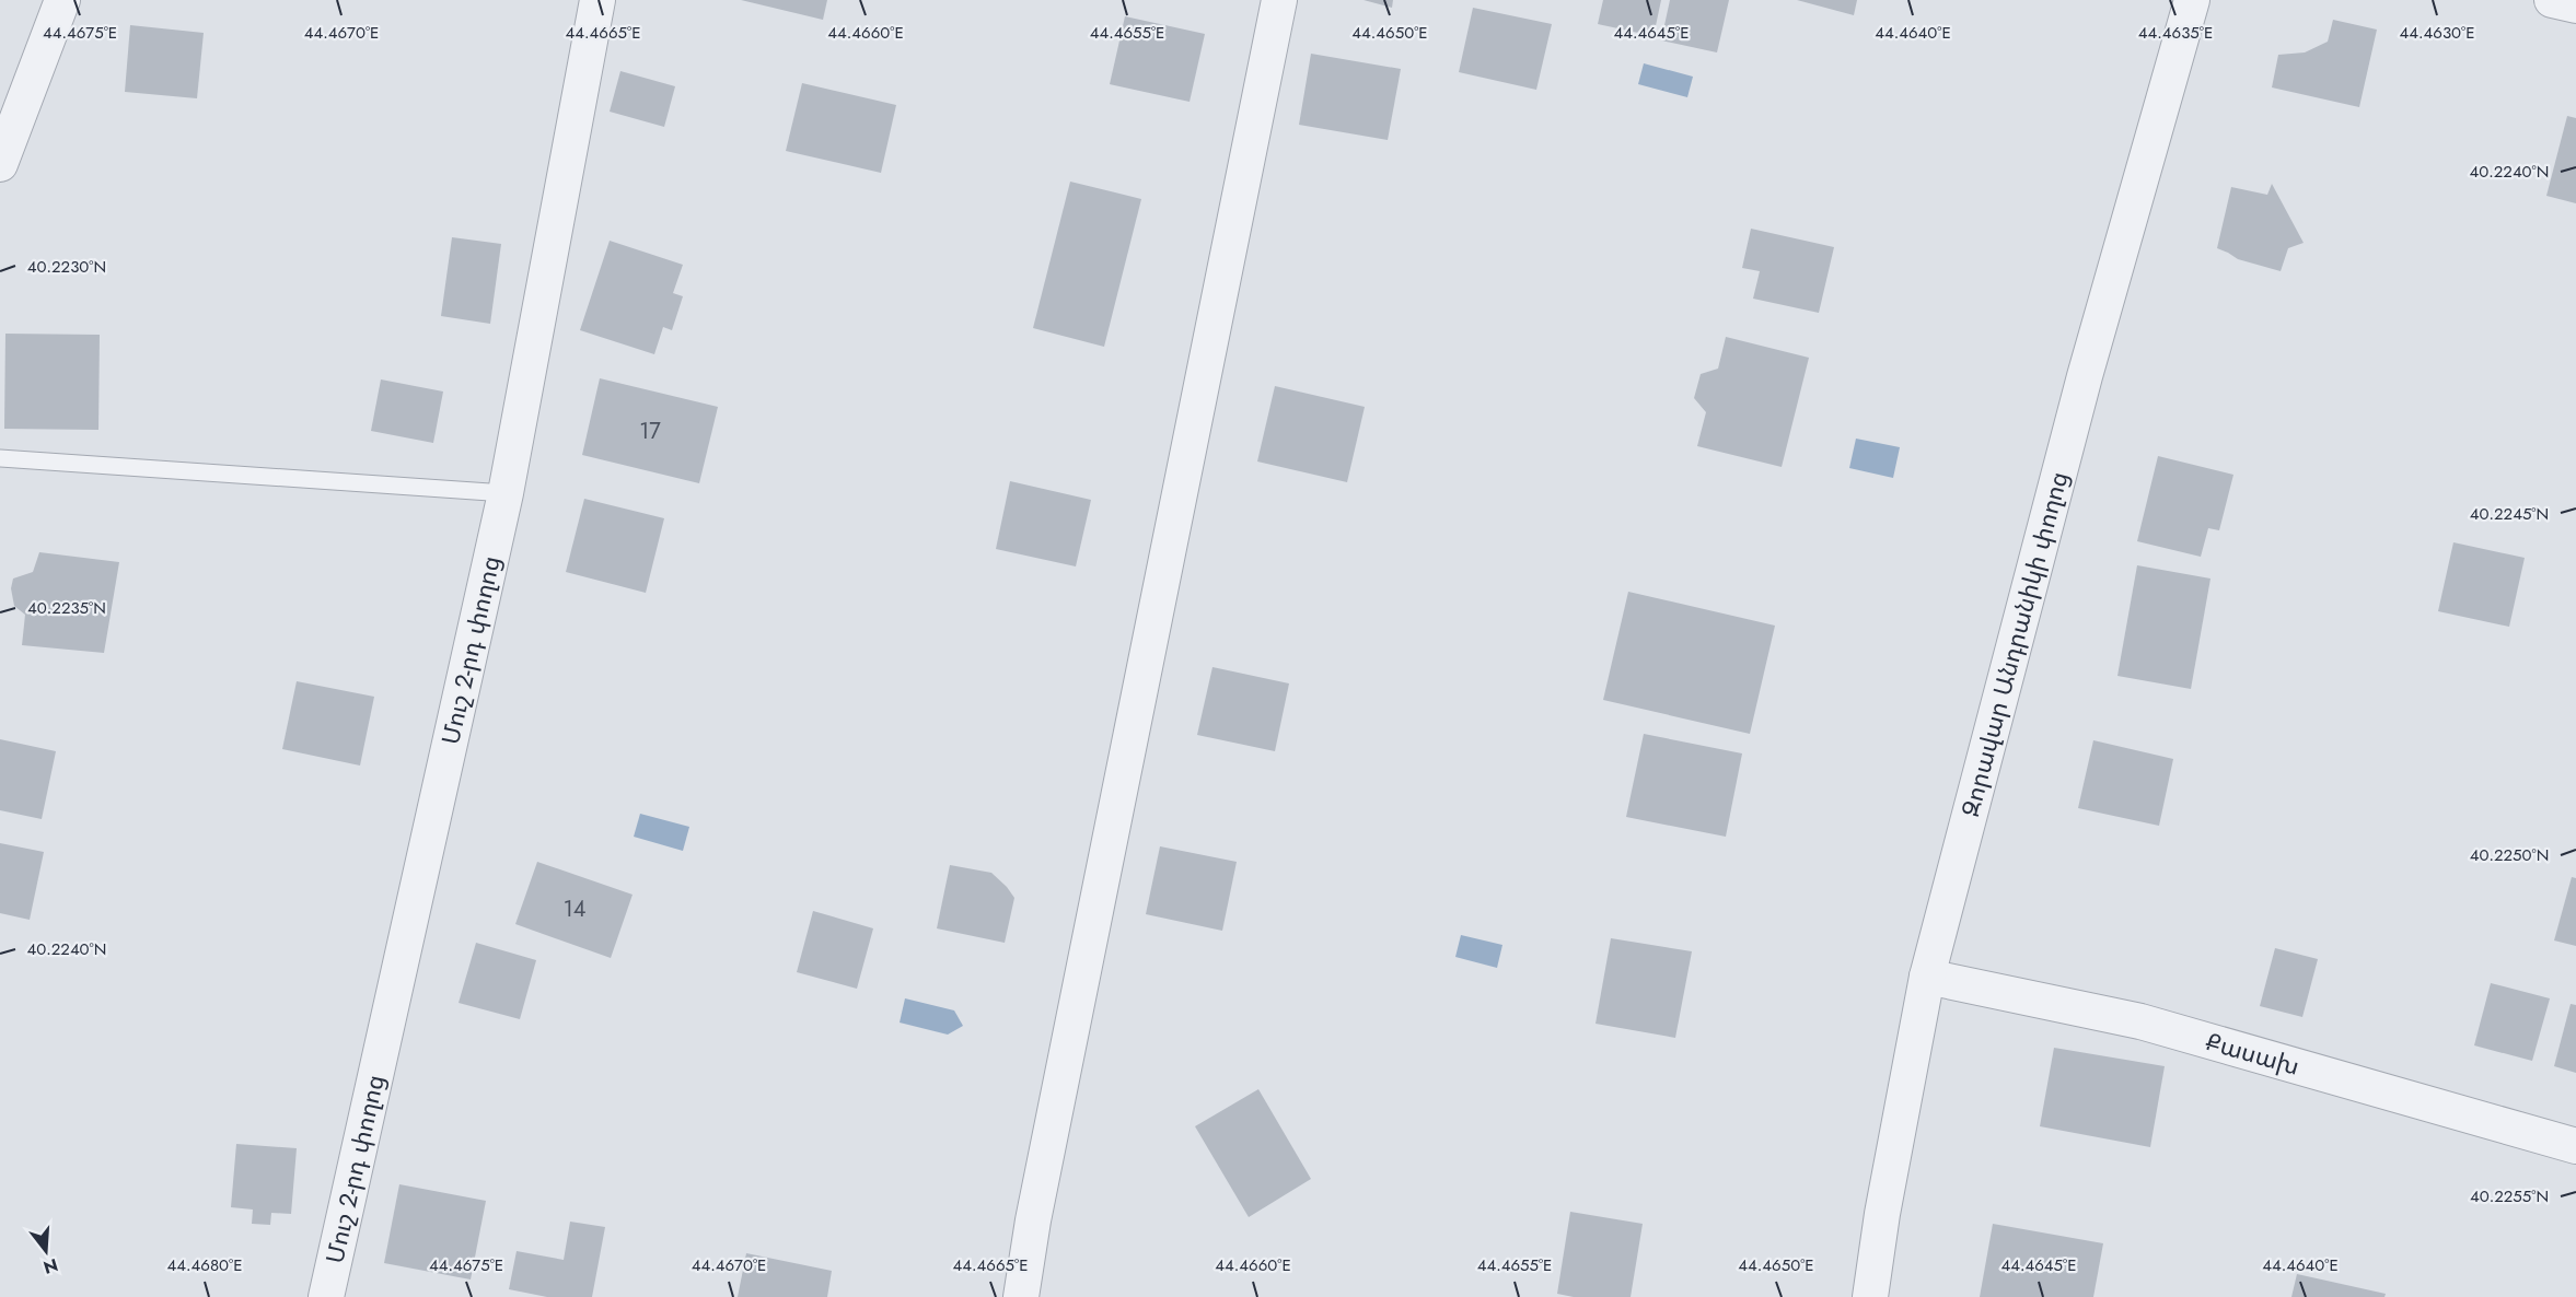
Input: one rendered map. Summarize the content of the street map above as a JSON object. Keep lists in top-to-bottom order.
{
  "streets": {
    "street": ["Զորավար Անդրանիկի փողոց", "Մուշ 2-րդ փողոց", "Քասախ"]
  },
  "crossings": [
    ["Զորավար Անդրանիկի փողոց", "Քասախ"]
  ],
  "house_numbers": ["17", "14"],
  "north": "bottom",
  "coordinates": [
    "44.4675°E",
    "44.4670°E",
    "44.4665°E",
    "44.4660°E",
    "44.4655°E",
    "44.4650°E",
    "44.4645°E",
    "44.4640°E",
    "44.4635°E",
    "44.4630°E",
    "40.2240°N",
    "40.2230°N",
    "40.2245°N",
    "40.2235°N",
    "40.2250°N",
    "40.2255°N",
    "44.4680°E"
  ]
}
